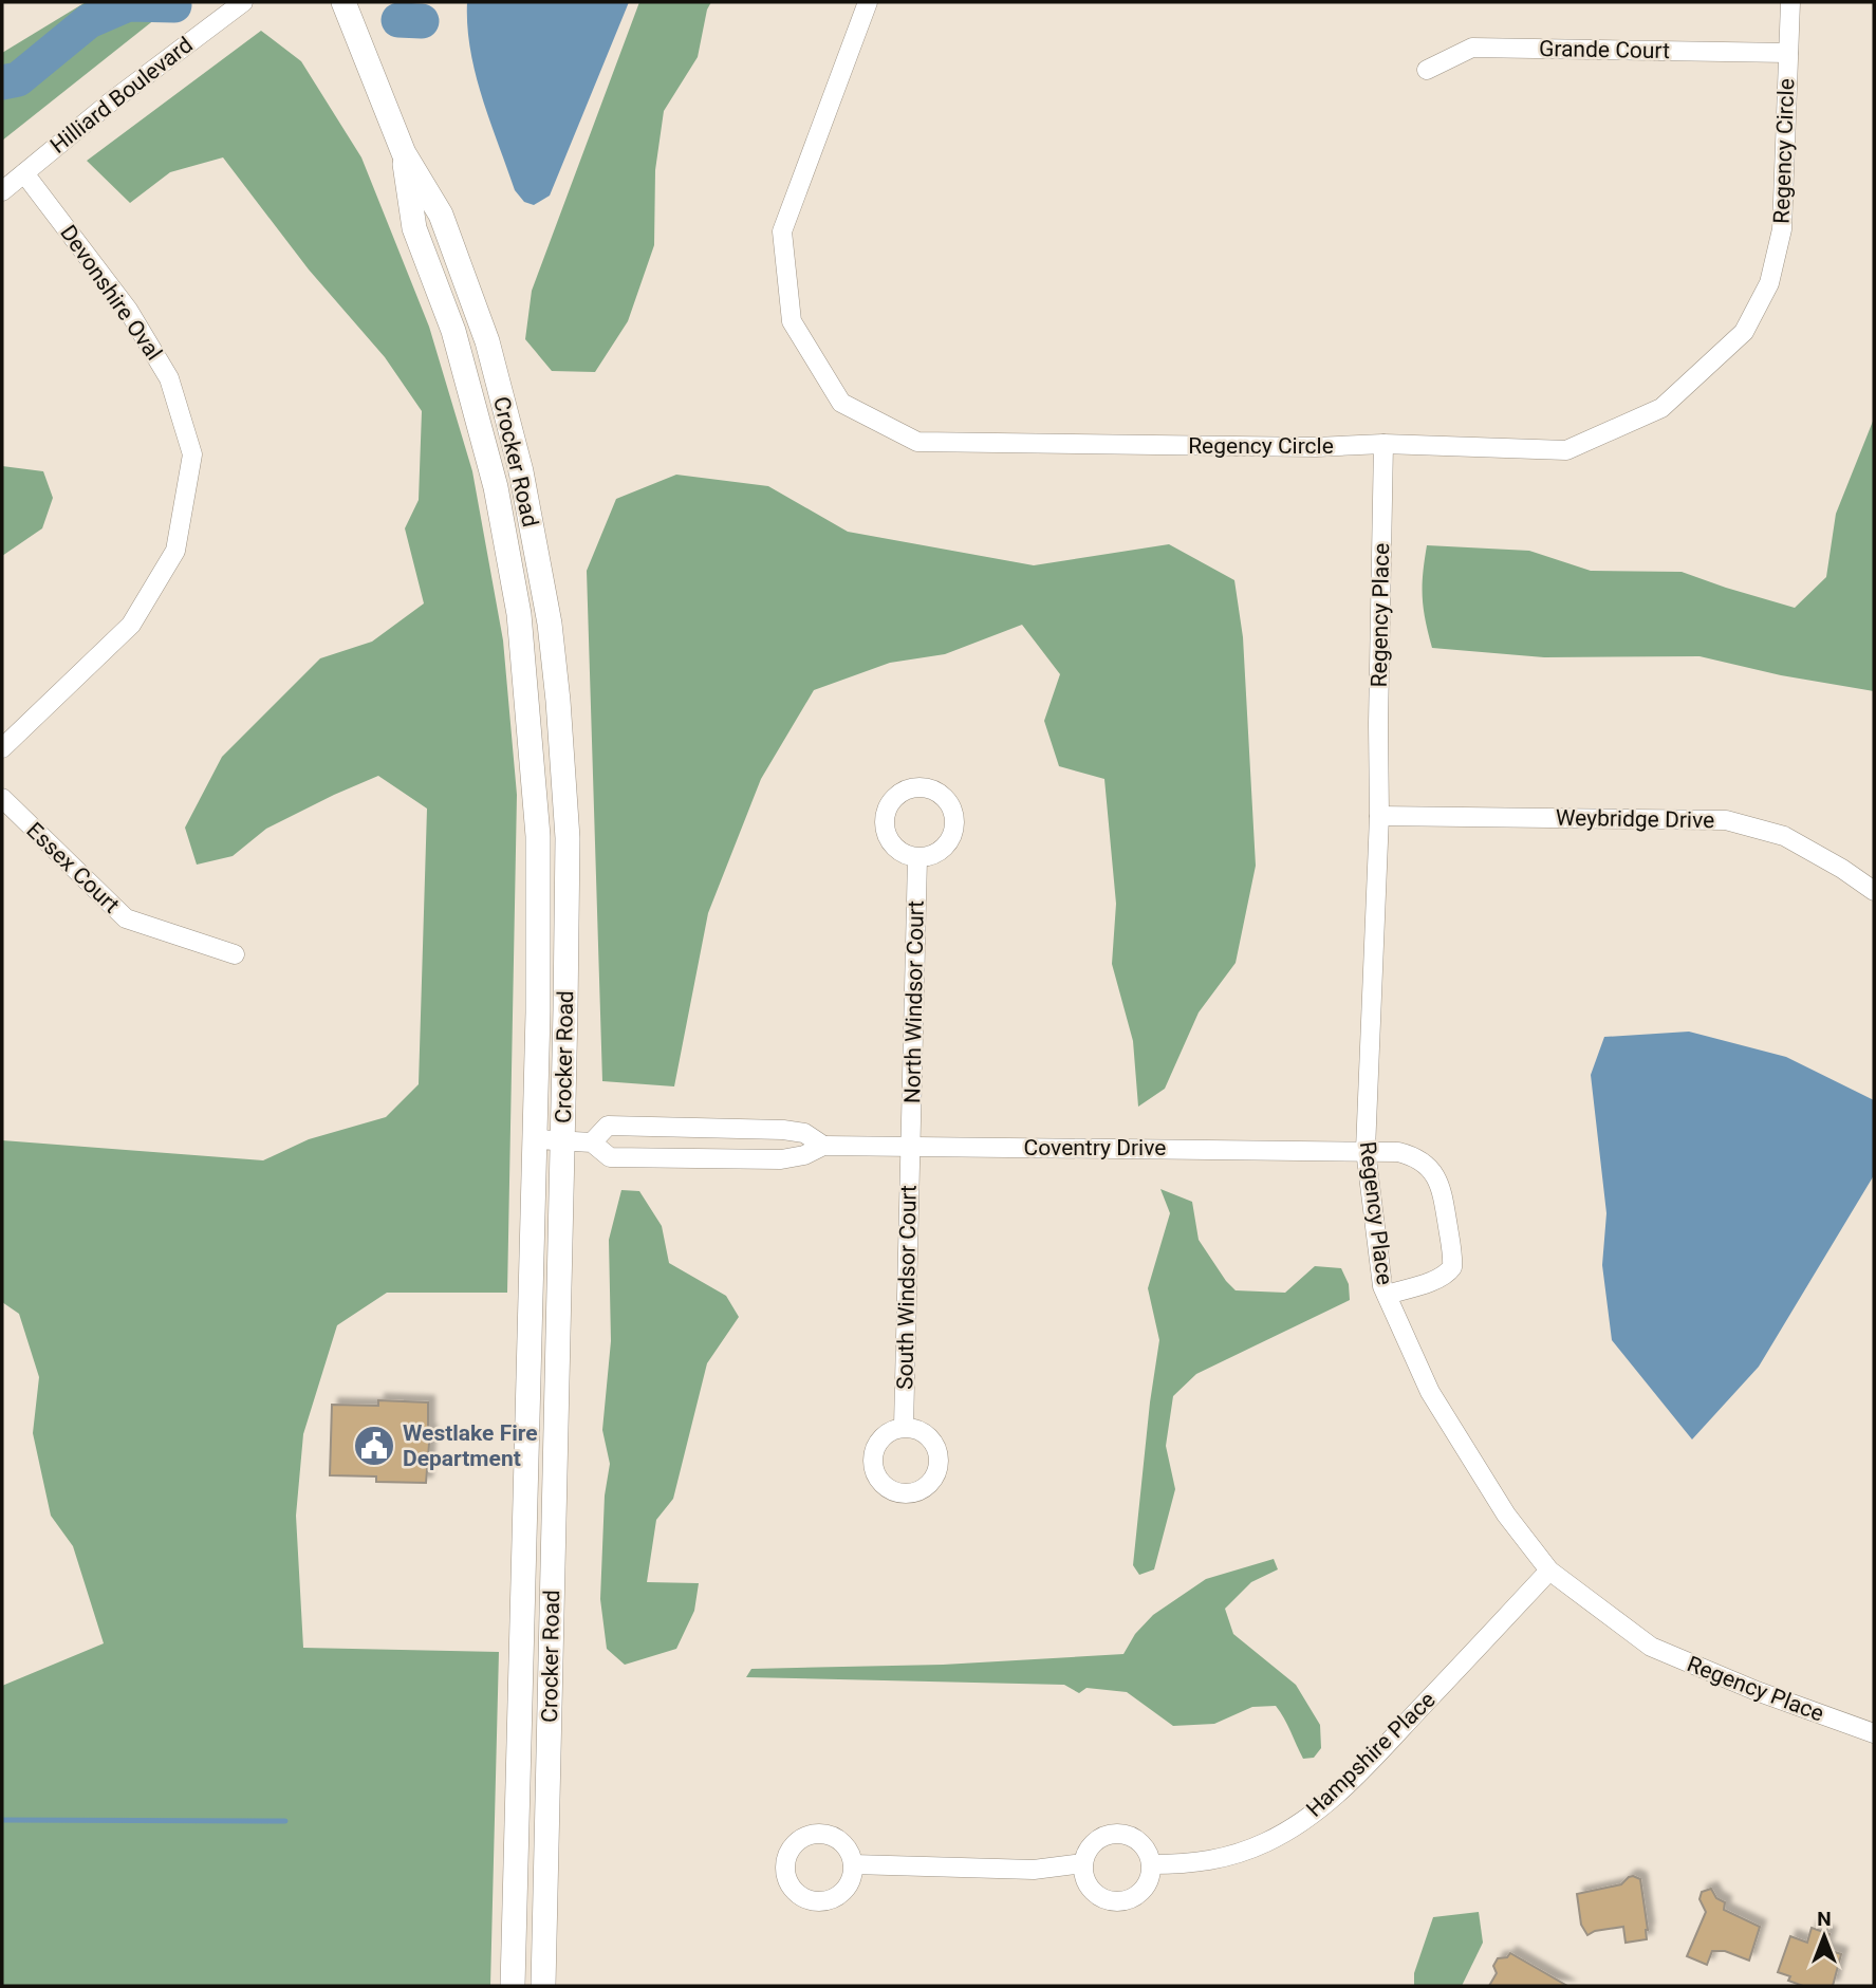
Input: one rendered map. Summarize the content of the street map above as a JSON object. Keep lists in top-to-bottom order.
{
  "streets": {
    "main road": ["Crocker Road"],
    "street": [
      "Grande Court",
      "Hilliard Boulevard",
      "Regency Circle",
      "Devonshire Oval",
      "Regency Place",
      "Weybridge Drive",
      "Essex Court",
      "North Windsor Court",
      "Coventry Drive",
      "South Windsor Court",
      "Hampshire Place"
    ]
  },
  "crossings": [
    ["Grande Court", "Regency Circle"],
    ["Hilliard Boulevard", "Devonshire Oval"],
    ["Regency Circle", "Regency Place"],
    ["Crocker Road", "Coventry Drive"],
    ["Regency Place", "Weybridge Drive"],
    ["Regency Place", "Coventry Drive"],
    ["Regency Place", "Hampshire Place"],
    ["North Windsor Court", "Coventry Drive"],
    ["North Windsor Court", "South Windsor Court"],
    ["Coventry Drive", "South Windsor Court"]
  ],
  "places": {
    "public building": ["Westlake Fire Department"]
  },
  "north": "top"
}
